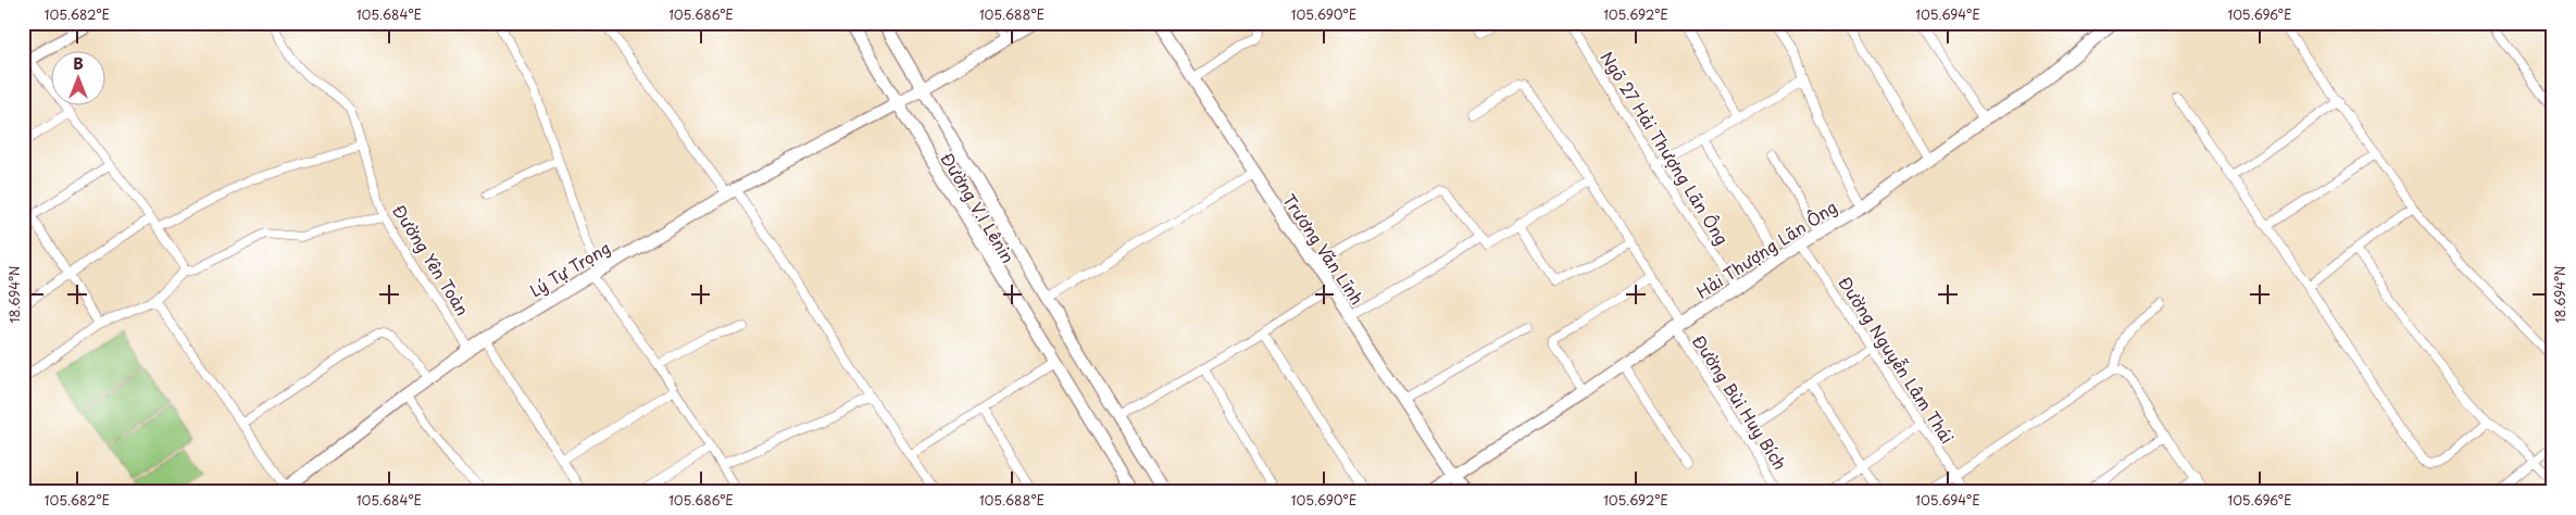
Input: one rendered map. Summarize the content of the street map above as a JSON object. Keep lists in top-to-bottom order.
{
  "streets": {
    "street": [
      "Ngõ 27 Hải Thượng Lãn Ông",
      "Đường V.I Lênin",
      "Trương Văn Lĩnh",
      "Hải Thượng Lãn Ông",
      "Đường Yên Toàn",
      "Lý Tự Trọng",
      "Đường Nguyễn Lâm Thái",
      "Đường Bùi Huy Bích"
    ]
  },
  "crossings": [
    ["Ngõ 27 Hải Thượng Lãn Ông", "Hải Thượng Lãn Ông"],
    ["Đường V.I Lênin", "Lý Tự Trọng"],
    ["Trương Văn Lĩnh", "Hải Thượng Lãn Ông"],
    ["Hải Thượng Lãn Ông", "Đường Nguyễn Lâm Thái"],
    ["Hải Thượng Lãn Ông", "Đường Bùi Huy Bích"],
    ["Đường Yên Toàn", "Lý Tự Trọng"]
  ],
  "north": "top",
  "coordinates": [
    "105.682°E",
    "105.684°E",
    "105.686°E",
    "105.688°E",
    "105.690°E",
    "105.692°E",
    "105.694°E",
    "105.696°E",
    "18.694°N"
  ]
}
